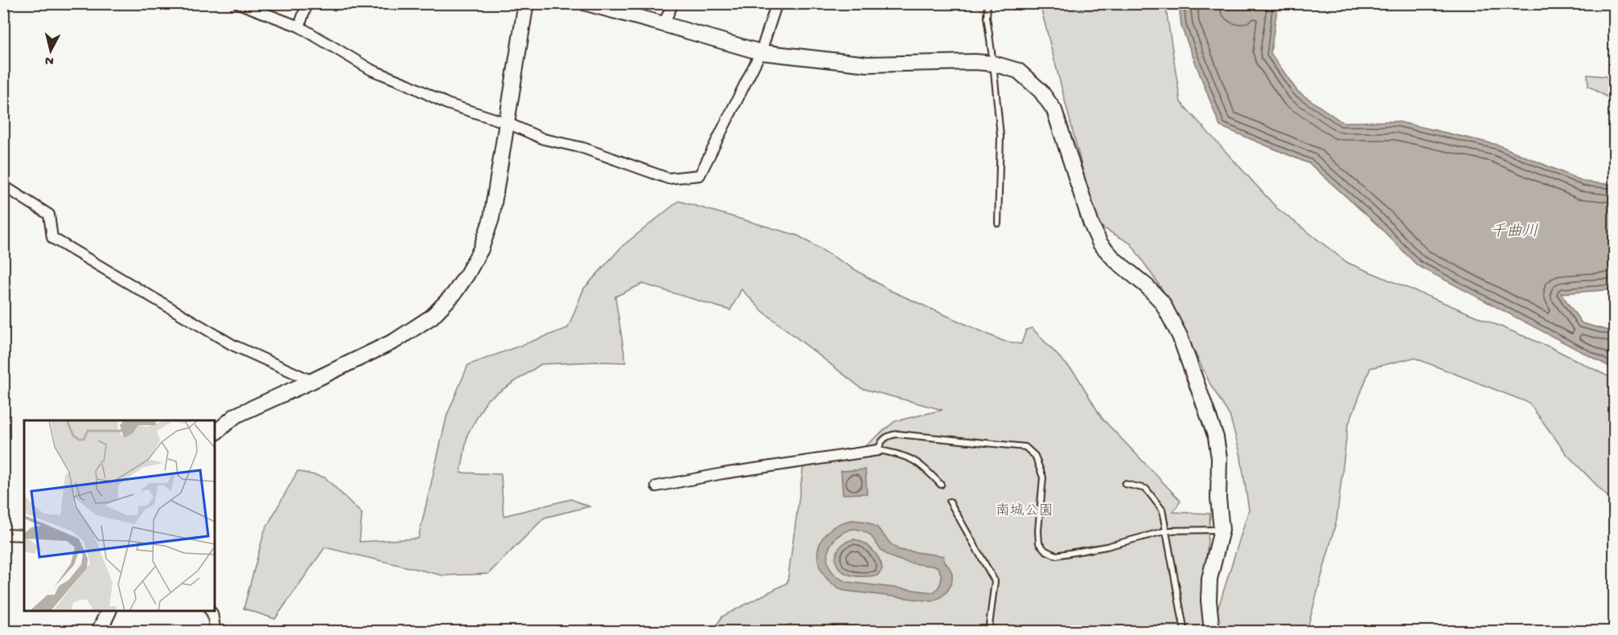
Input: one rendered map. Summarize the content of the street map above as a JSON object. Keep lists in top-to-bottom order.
{
  "water": ["千曲川"],
  "parks": ["南城公園"],
  "north": "bottom"
}
